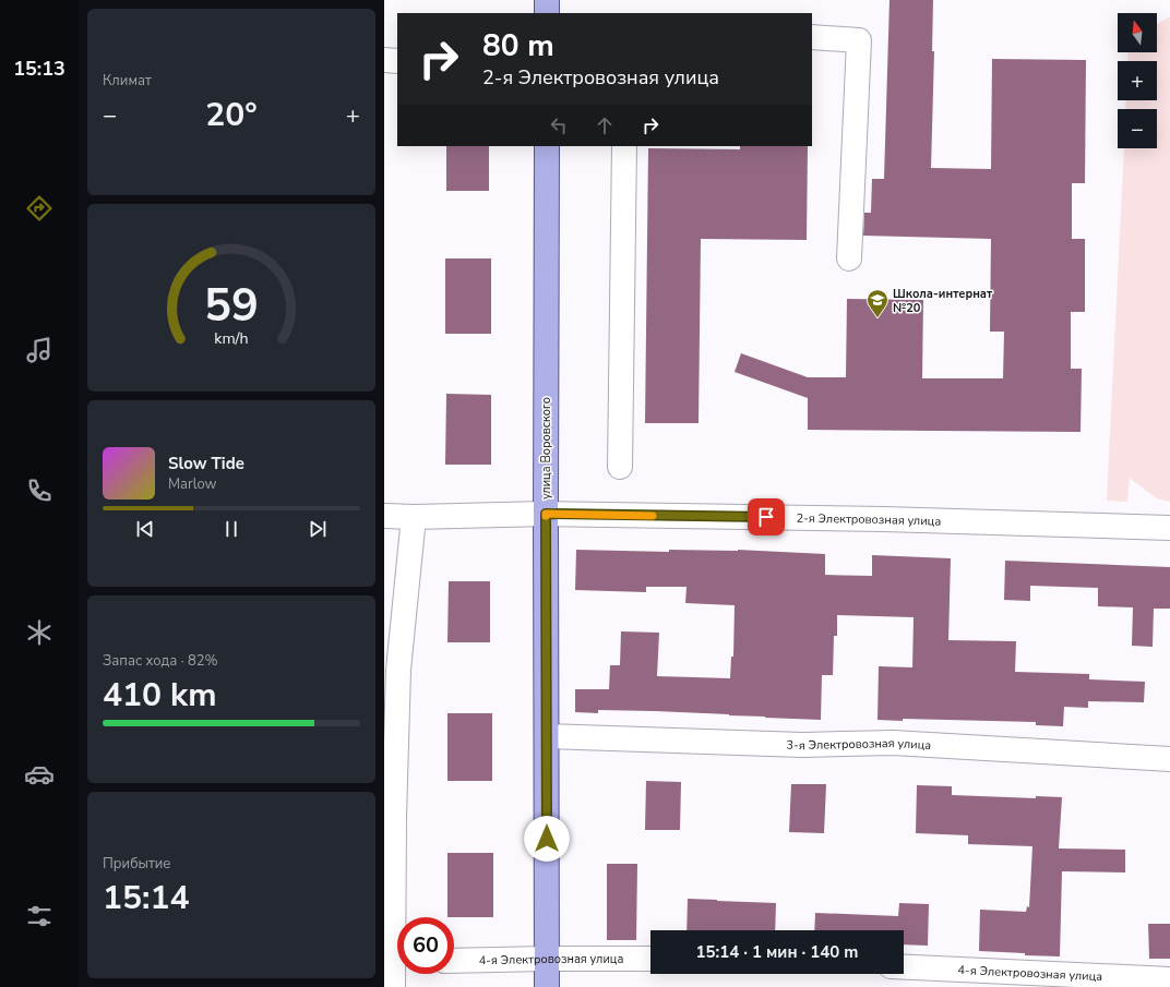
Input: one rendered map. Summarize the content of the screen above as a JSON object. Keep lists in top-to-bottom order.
{
  "streets": {
    "main road": ["улица Воровского"],
    "street": ["2-я Электровозная улица", "3-я Электровозная улица", "4-я Электровозная улица"]
  },
  "crossings": [
    ["улица Воровского", "2-я Электровозная улица"],
    ["улица Воровского", "3-я Электровозная улица"],
    ["улица Воровского", "4-я Электровозная улица"]
  ],
  "places": {
    "school or university": ["Школа-интернат №20"]
  },
  "north": "top",
  "page": {
    "tabs": "15:13",
    "tile": [
      "Климат",
      ["Запас хода · 82%", "410 km"],
      ["Прибытие", "15:14"]
    ],
    "map_buttons": ["+", "−"],
    "turn": ["80 m", "2-я Электровозная улица"],
    "heat": ["−", "20°", "+"],
    "song": ["Slow Tide", "Marlow"],
    "limit": "60",
    "trip": "15:14 · 1 мин · 140 m",
    "gauge": ["59", "km/h"]
  }
}
